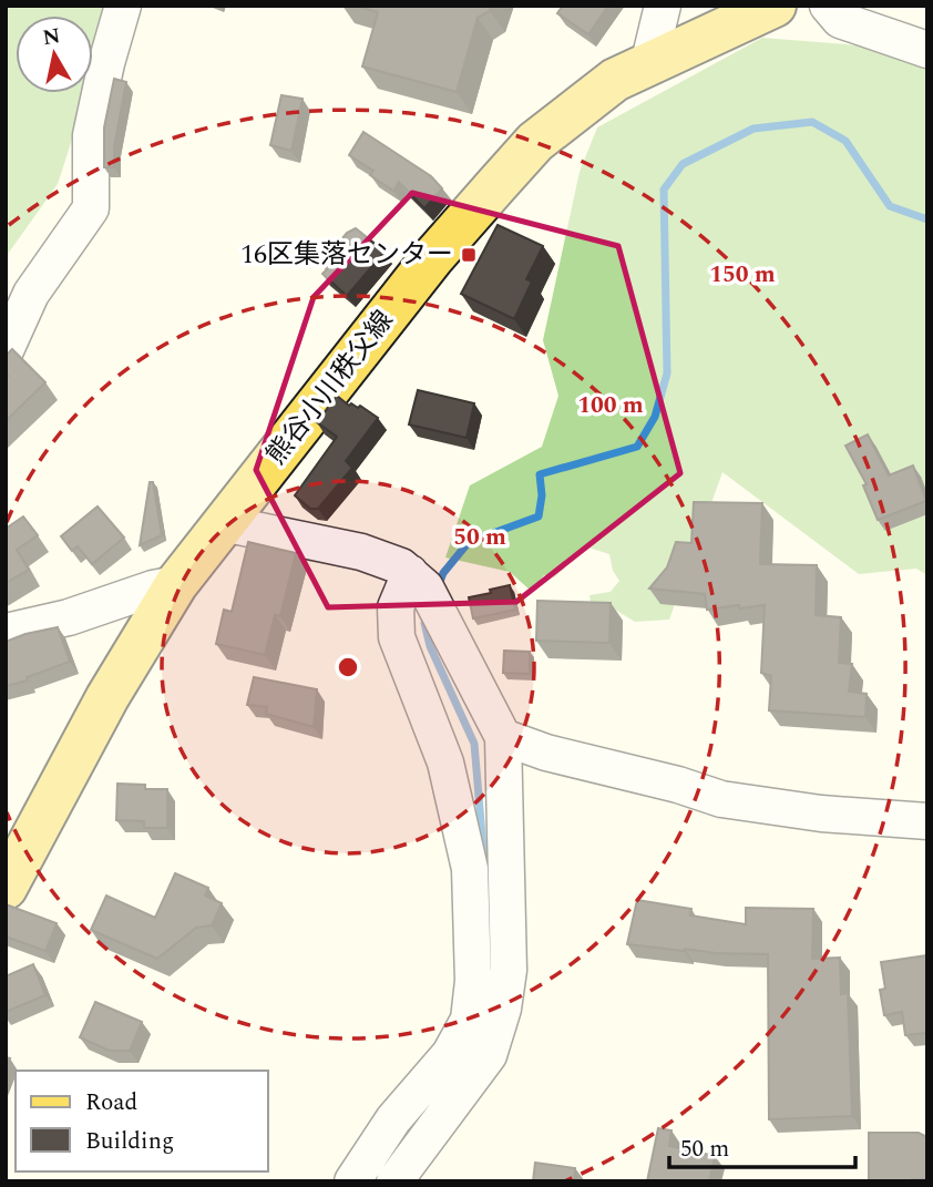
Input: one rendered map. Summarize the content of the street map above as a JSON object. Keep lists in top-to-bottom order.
{
  "streets": {
    "main road": ["熊谷小川秩父線"]
  },
  "places": {
    "transit": ["16区集落センター"]
  },
  "legend": ["Road", "Building"],
  "scale_bar": "50 m",
  "north": "top",
  "rings": ["150 m", "100 m", "50 m"]
}
